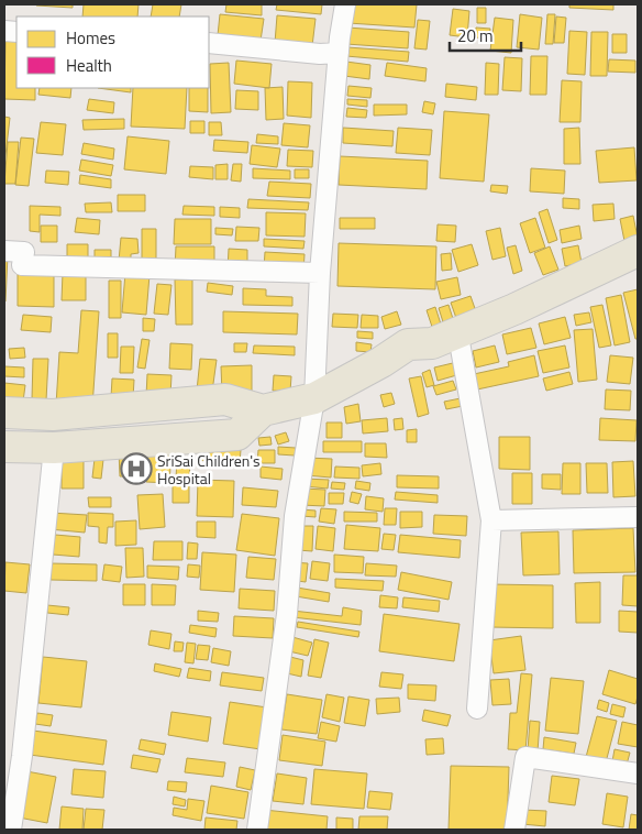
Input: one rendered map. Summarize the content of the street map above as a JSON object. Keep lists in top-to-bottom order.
{
  "places": {
    "hospital": ["SriSai Children's Hospital"]
  },
  "legend": ["Homes", "Health"],
  "scale_bar": "20 m"
}
